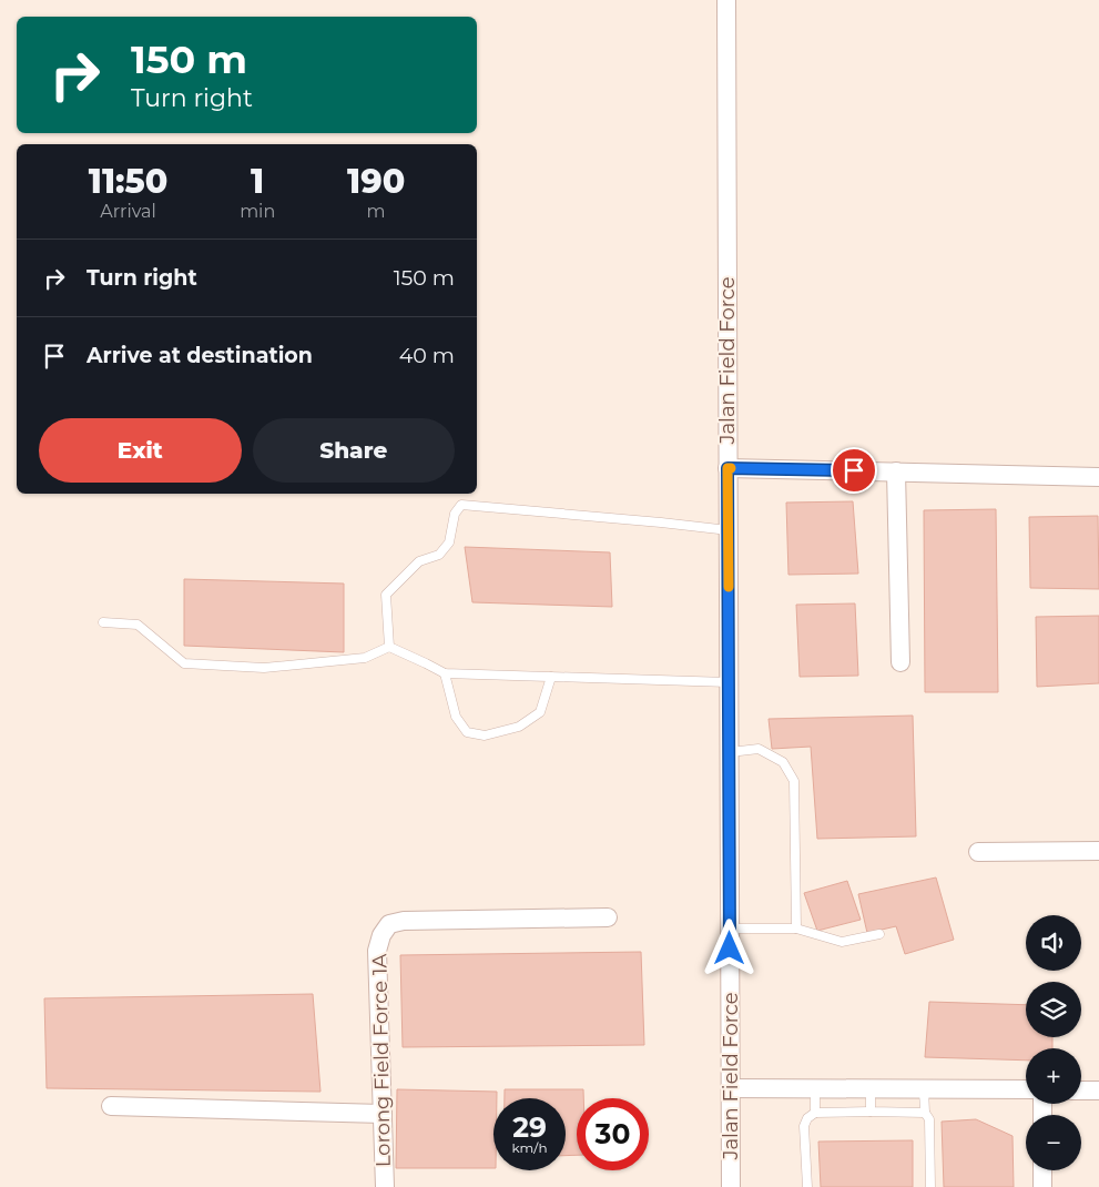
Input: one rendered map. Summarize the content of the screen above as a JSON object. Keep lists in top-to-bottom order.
{
  "streets": {
    "street": ["Jalan Field Force", "Lorong Field Force 1A"]
  },
  "page": {
    "turn": ["150 m", "Turn right"],
    "eta": [
      "11:50",
      "Arrival",
      "1",
      "min",
      "190",
      "m"
    ],
    "list": [
      {
        "name": "Turn right",
        "value": "150 m"
      },
      {
        "name": "Arrive at destination",
        "value": "40 m"
      }
    ],
    "buttons": ["Exit", "Share"],
    "map_buttons": ["+", "−"],
    "speed": "29 km/h",
    "limit": "30"
  }
}
